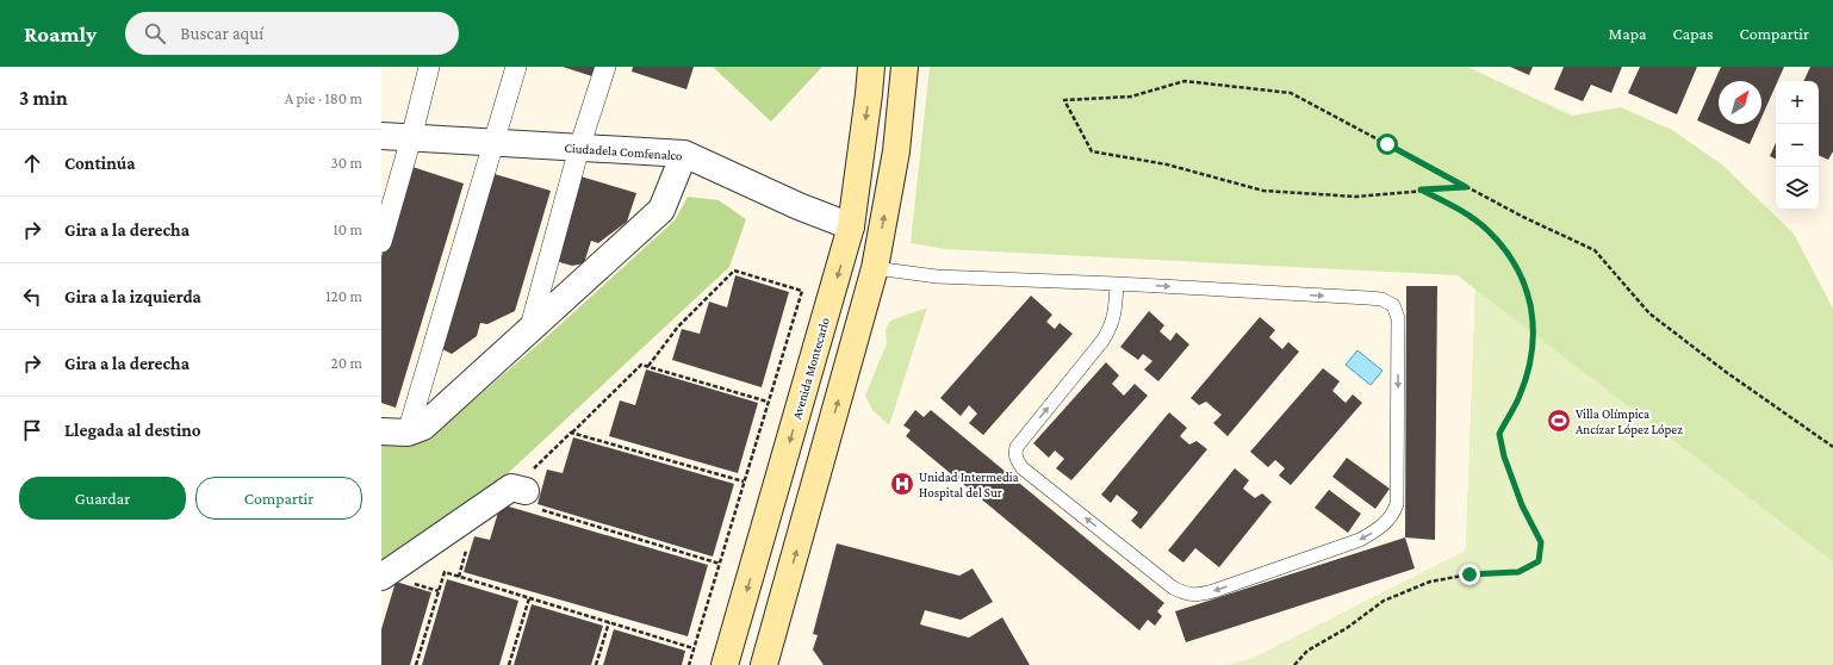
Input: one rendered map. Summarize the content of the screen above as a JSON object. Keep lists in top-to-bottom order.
{
  "streets": {
    "main road": ["Avenida Montecarlo"],
    "street": ["Ciudadela Comfenalco"]
  },
  "crossings": [
    ["Ciudadela Comfenalco", "Avenida Montecarlo"]
  ],
  "places": {
    "sports": ["Villa Olímpica Ancízar López López"],
    "hospital": ["Unidad Intermedia Hospital del Sur"]
  },
  "north": "top right",
  "page": {
    "header": "Roamly",
    "search": "Buscar aquí",
    "nav": ["Mapa", "Capas", "Compartir"],
    "heading": ["3 min", "A pie · 180 m"],
    "map_buttons": ["+", "−"],
    "list": [
      ["Continúa", "30 m"],
      ["Gira a la derecha", "10 m"],
      ["Gira a la izquierda", "120 m"],
      ["Gira a la derecha", "20 m"],
      "Llegada al destino"
    ],
    "buttons": ["Guardar", "Compartir"]
  }
}
